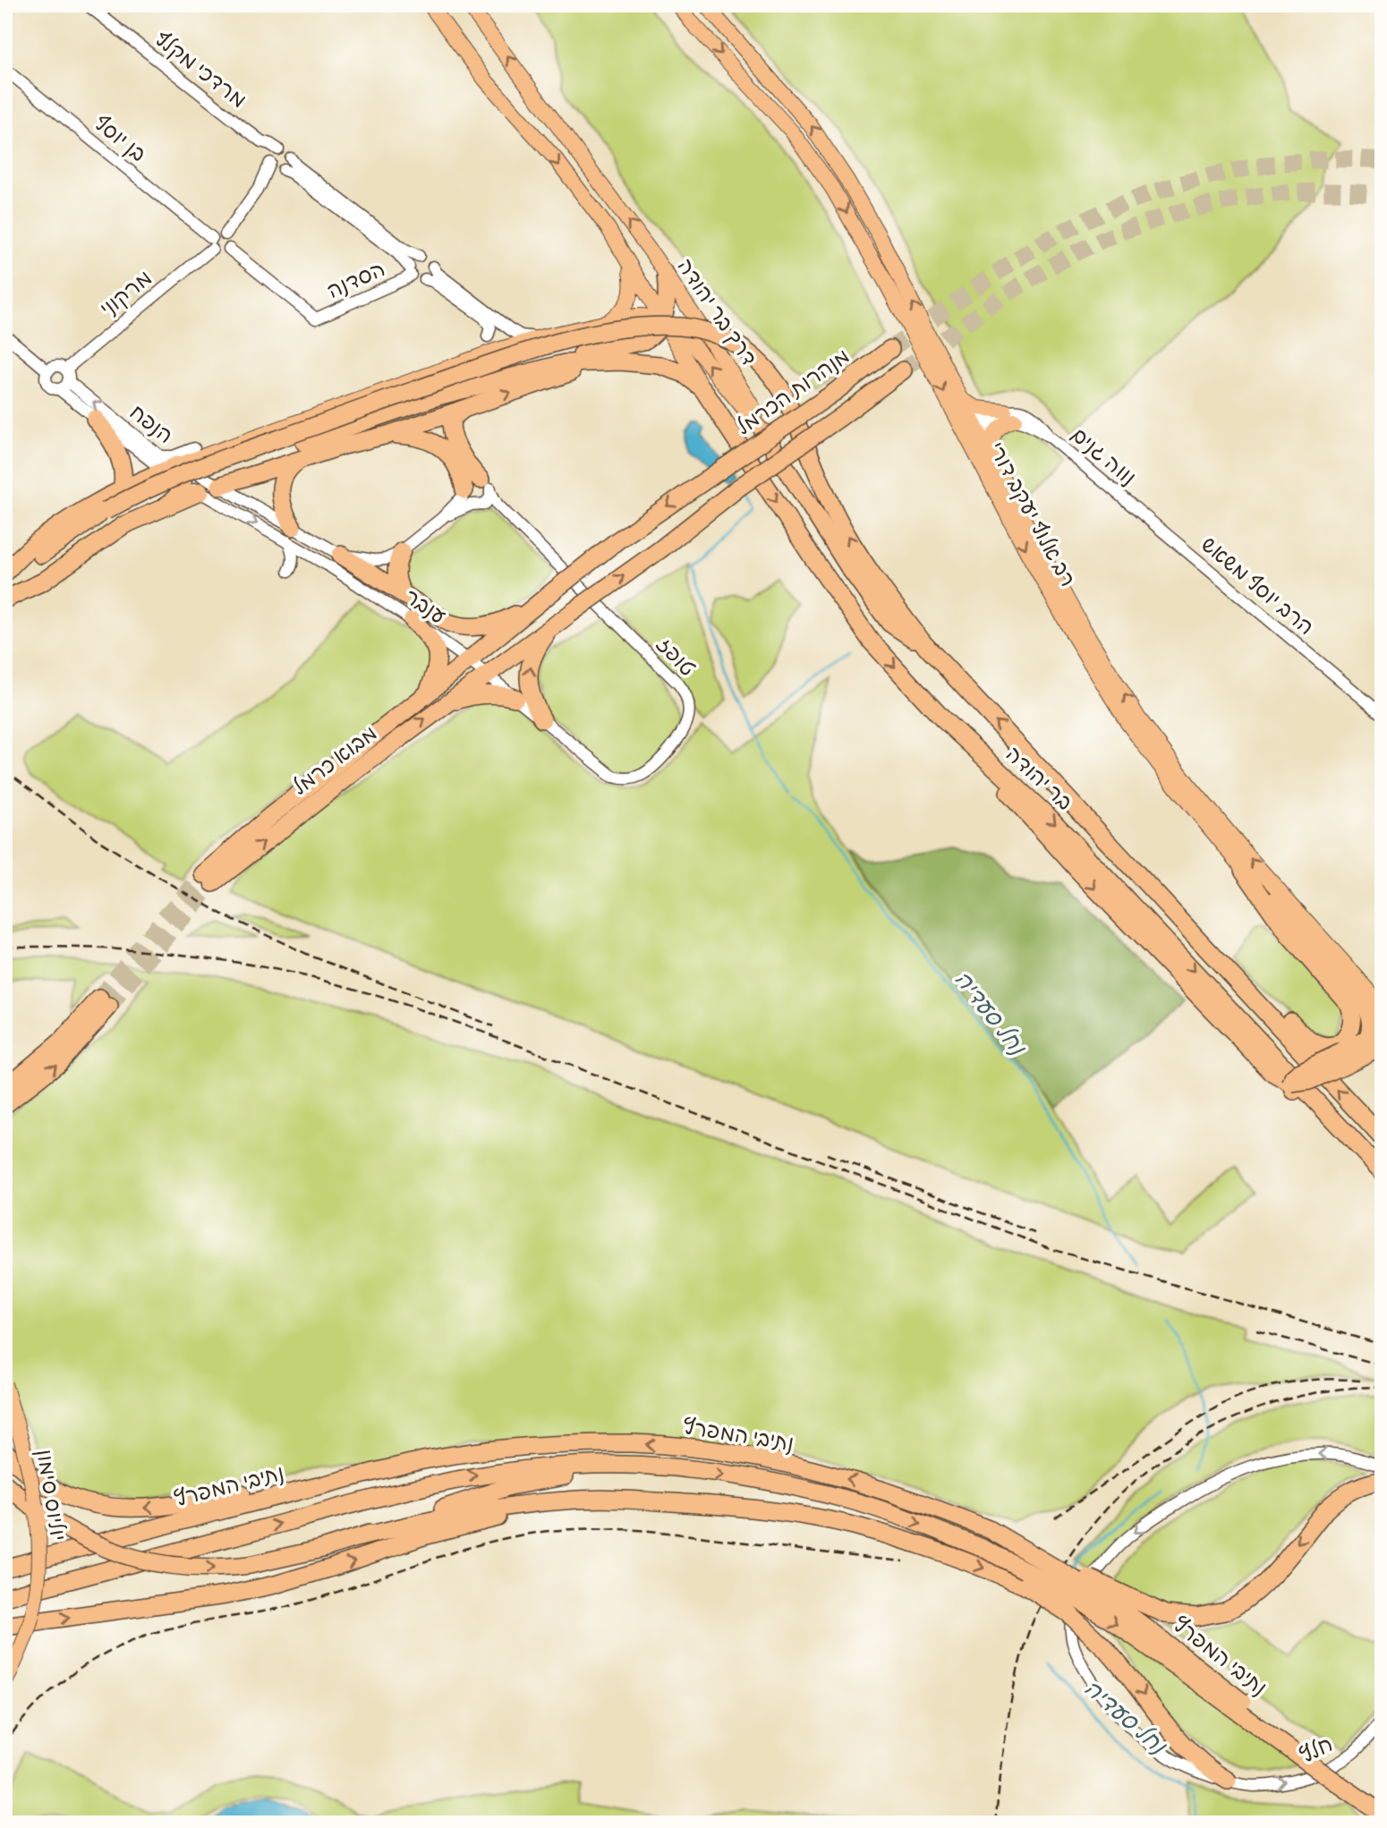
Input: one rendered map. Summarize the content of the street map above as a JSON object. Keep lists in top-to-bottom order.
{
  "streets": {
    "highway": [
      "דרך בר יהודה",
      "מנהרות הכרמל",
      "מבוא כרמל",
      "בר יהודה",
      "נתיבי המפרץ"
    ],
    "main road": ["רב אלוף יעקב דורי", "יוליוס סימון"],
    "street": [
      "מרדכי מקלף",
      "בן יוסף",
      "הסדנה",
      "מרקוני",
      "הנפח",
      "נווה גנים",
      "הרב יוסף משאש",
      "ענבר",
      "טופז",
      "חלץ"
    ]
  },
  "crossings": [
    ["בן יוסף", "הסדנה"],
    ["בן יוסף", "מרקוני"],
    ["הסדנה", "מרקוני"],
    ["מרקוני", "הנפח"],
    ["דרך בר יהודה", "בר יהודה"],
    ["מנהרות הכרמל", "מבוא כרמל"],
    ["נווה גנים", "רב אלוף יעקב דורי"],
    ["נווה גנים", "הרב יוסף משאש"],
    ["ענבר", "טופז"],
    ["ענבר", "מבוא כרמל"]
  ],
  "one_way": ["מנהרות הכרמל"],
  "water": ["נחל סעדיה"]
}
